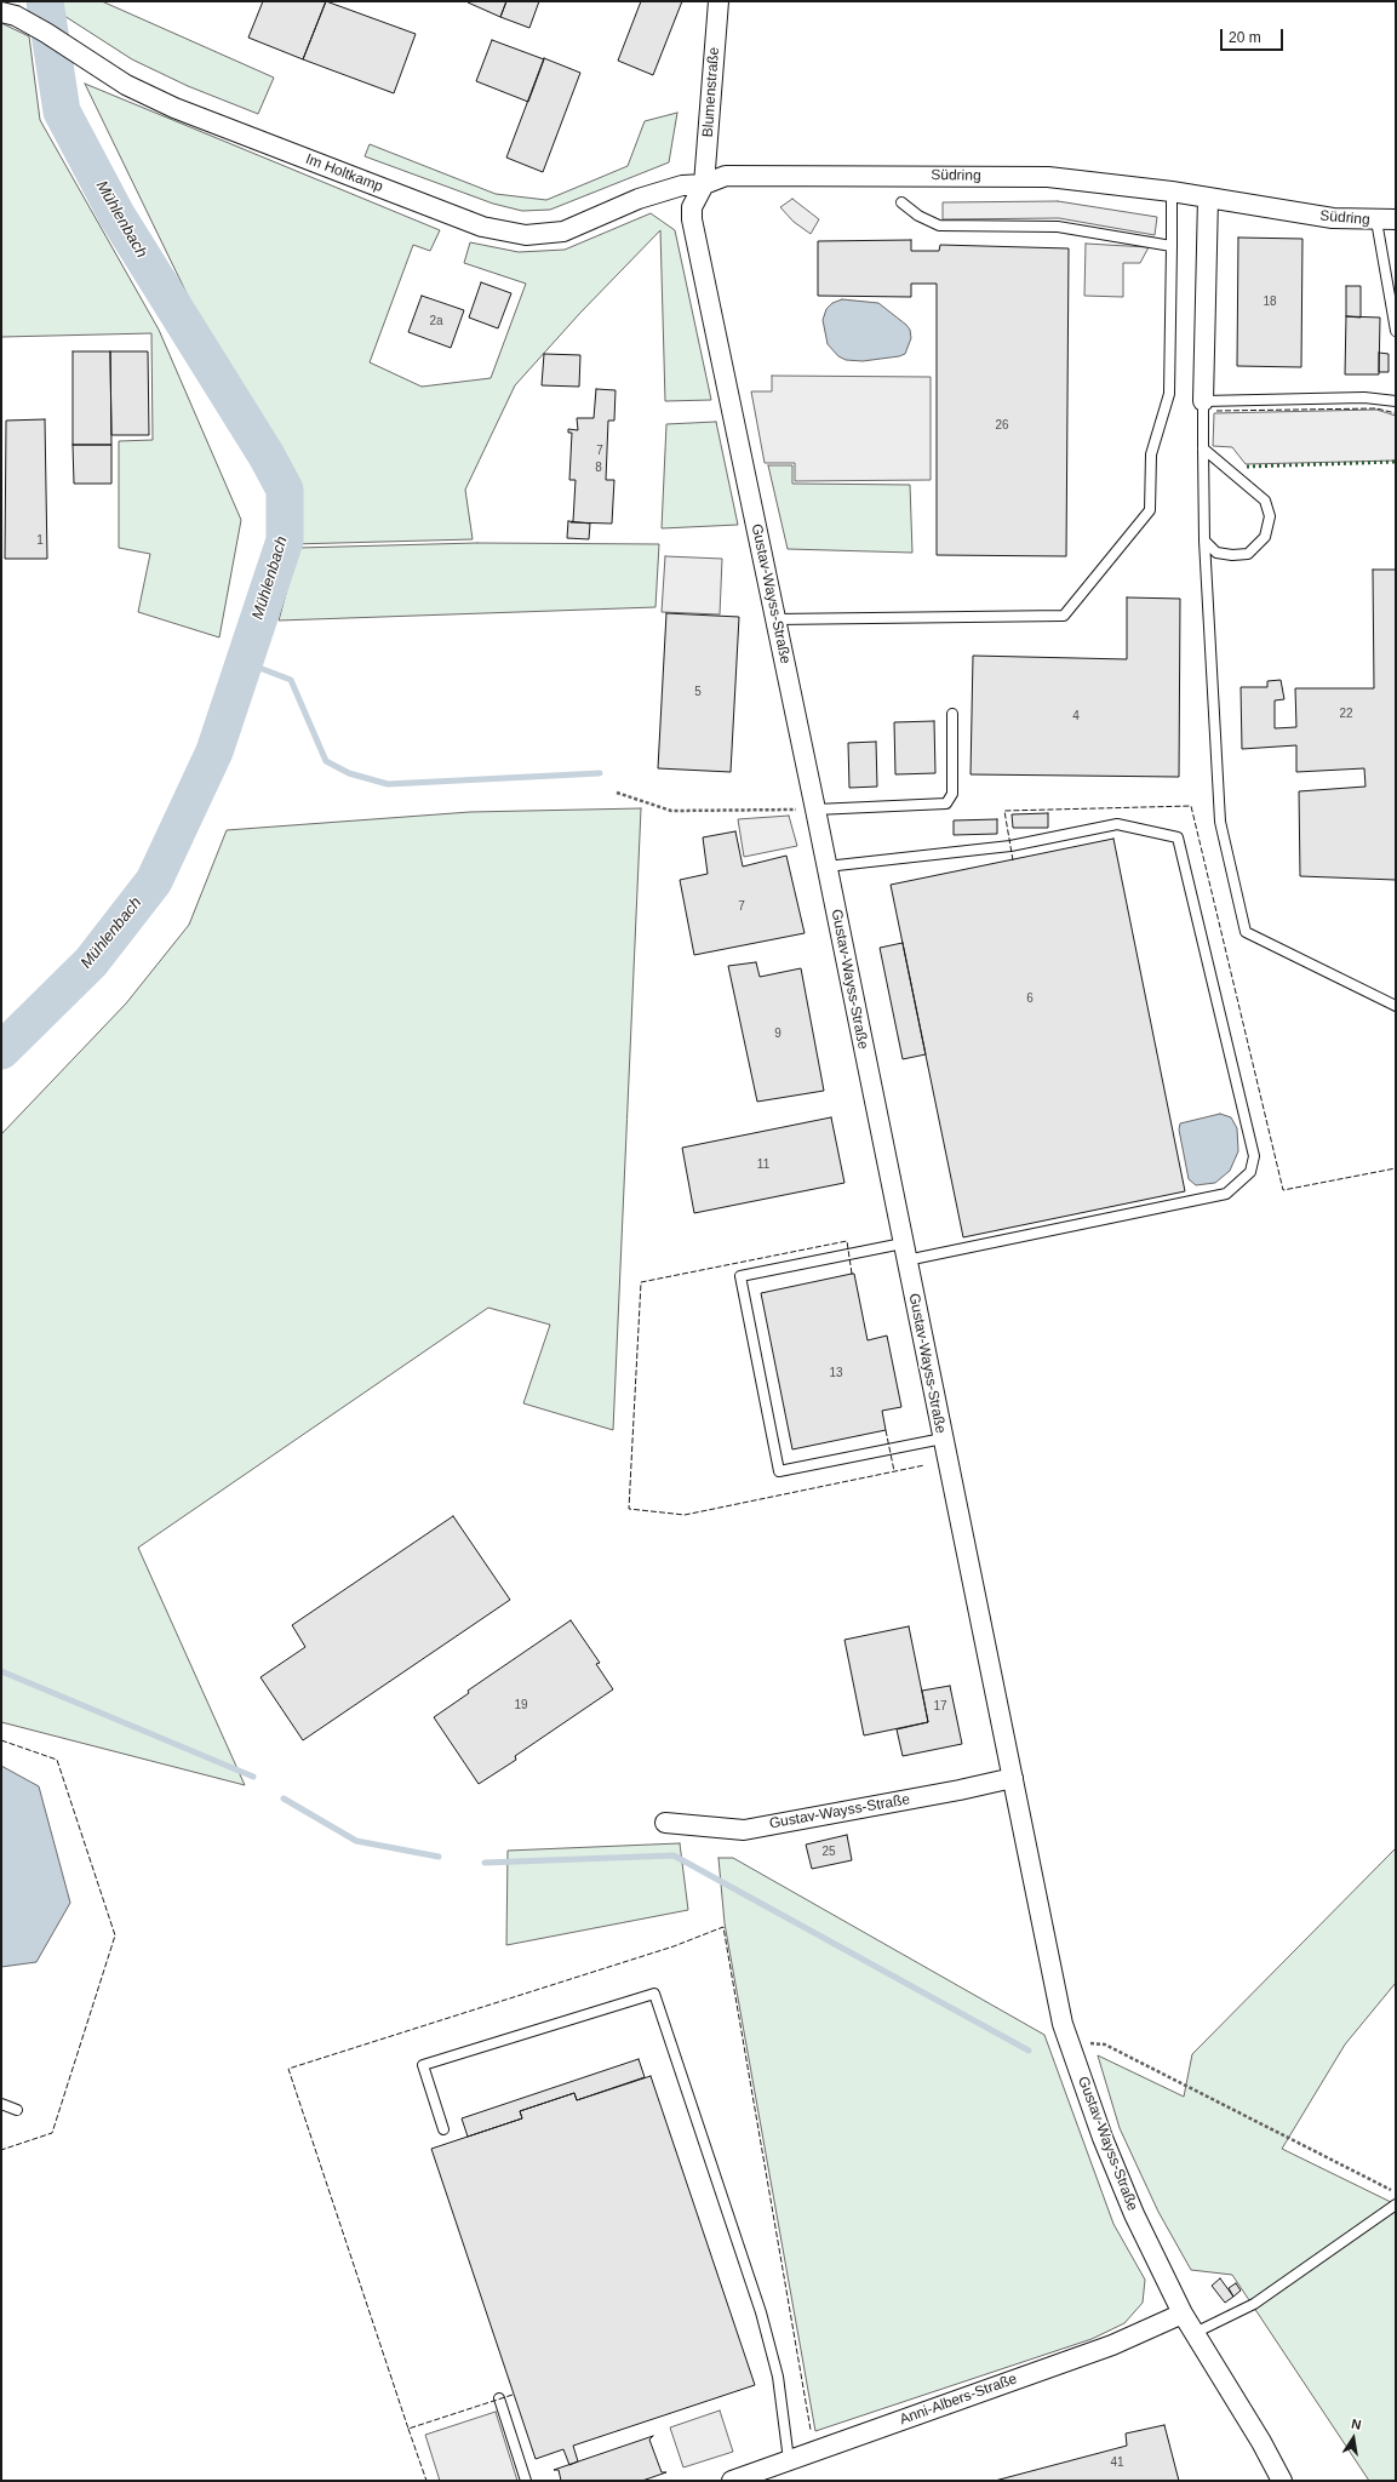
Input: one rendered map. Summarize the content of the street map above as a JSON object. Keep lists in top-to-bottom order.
{
  "streets": {
    "street": [
      "Blumenstraße",
      "Im Holtkamp",
      "Südring",
      "Gustav-Wayss-Straße",
      "Anni-Albers-Straße"
    ]
  },
  "crossings": [
    ["Blumenstraße", "Im Holtkamp"],
    ["Blumenstraße", "Südring"],
    ["Blumenstraße", "Gustav-Wayss-Straße"],
    ["Im Holtkamp", "Südring"],
    ["Im Holtkamp", "Gustav-Wayss-Straße"],
    ["Südring", "Gustav-Wayss-Straße"],
    ["Gustav-Wayss-Straße", "Anni-Albers-Straße"]
  ],
  "water": ["Mühlenbach"],
  "house_numbers": [
    "18",
    "2a",
    "26",
    "7",
    "8",
    "1",
    "5",
    "22",
    "4",
    "7",
    "6",
    "9",
    "11",
    "13",
    "19",
    "17",
    "25",
    "41"
  ],
  "scale_bar": "20 m",
  "north": "top"
}
